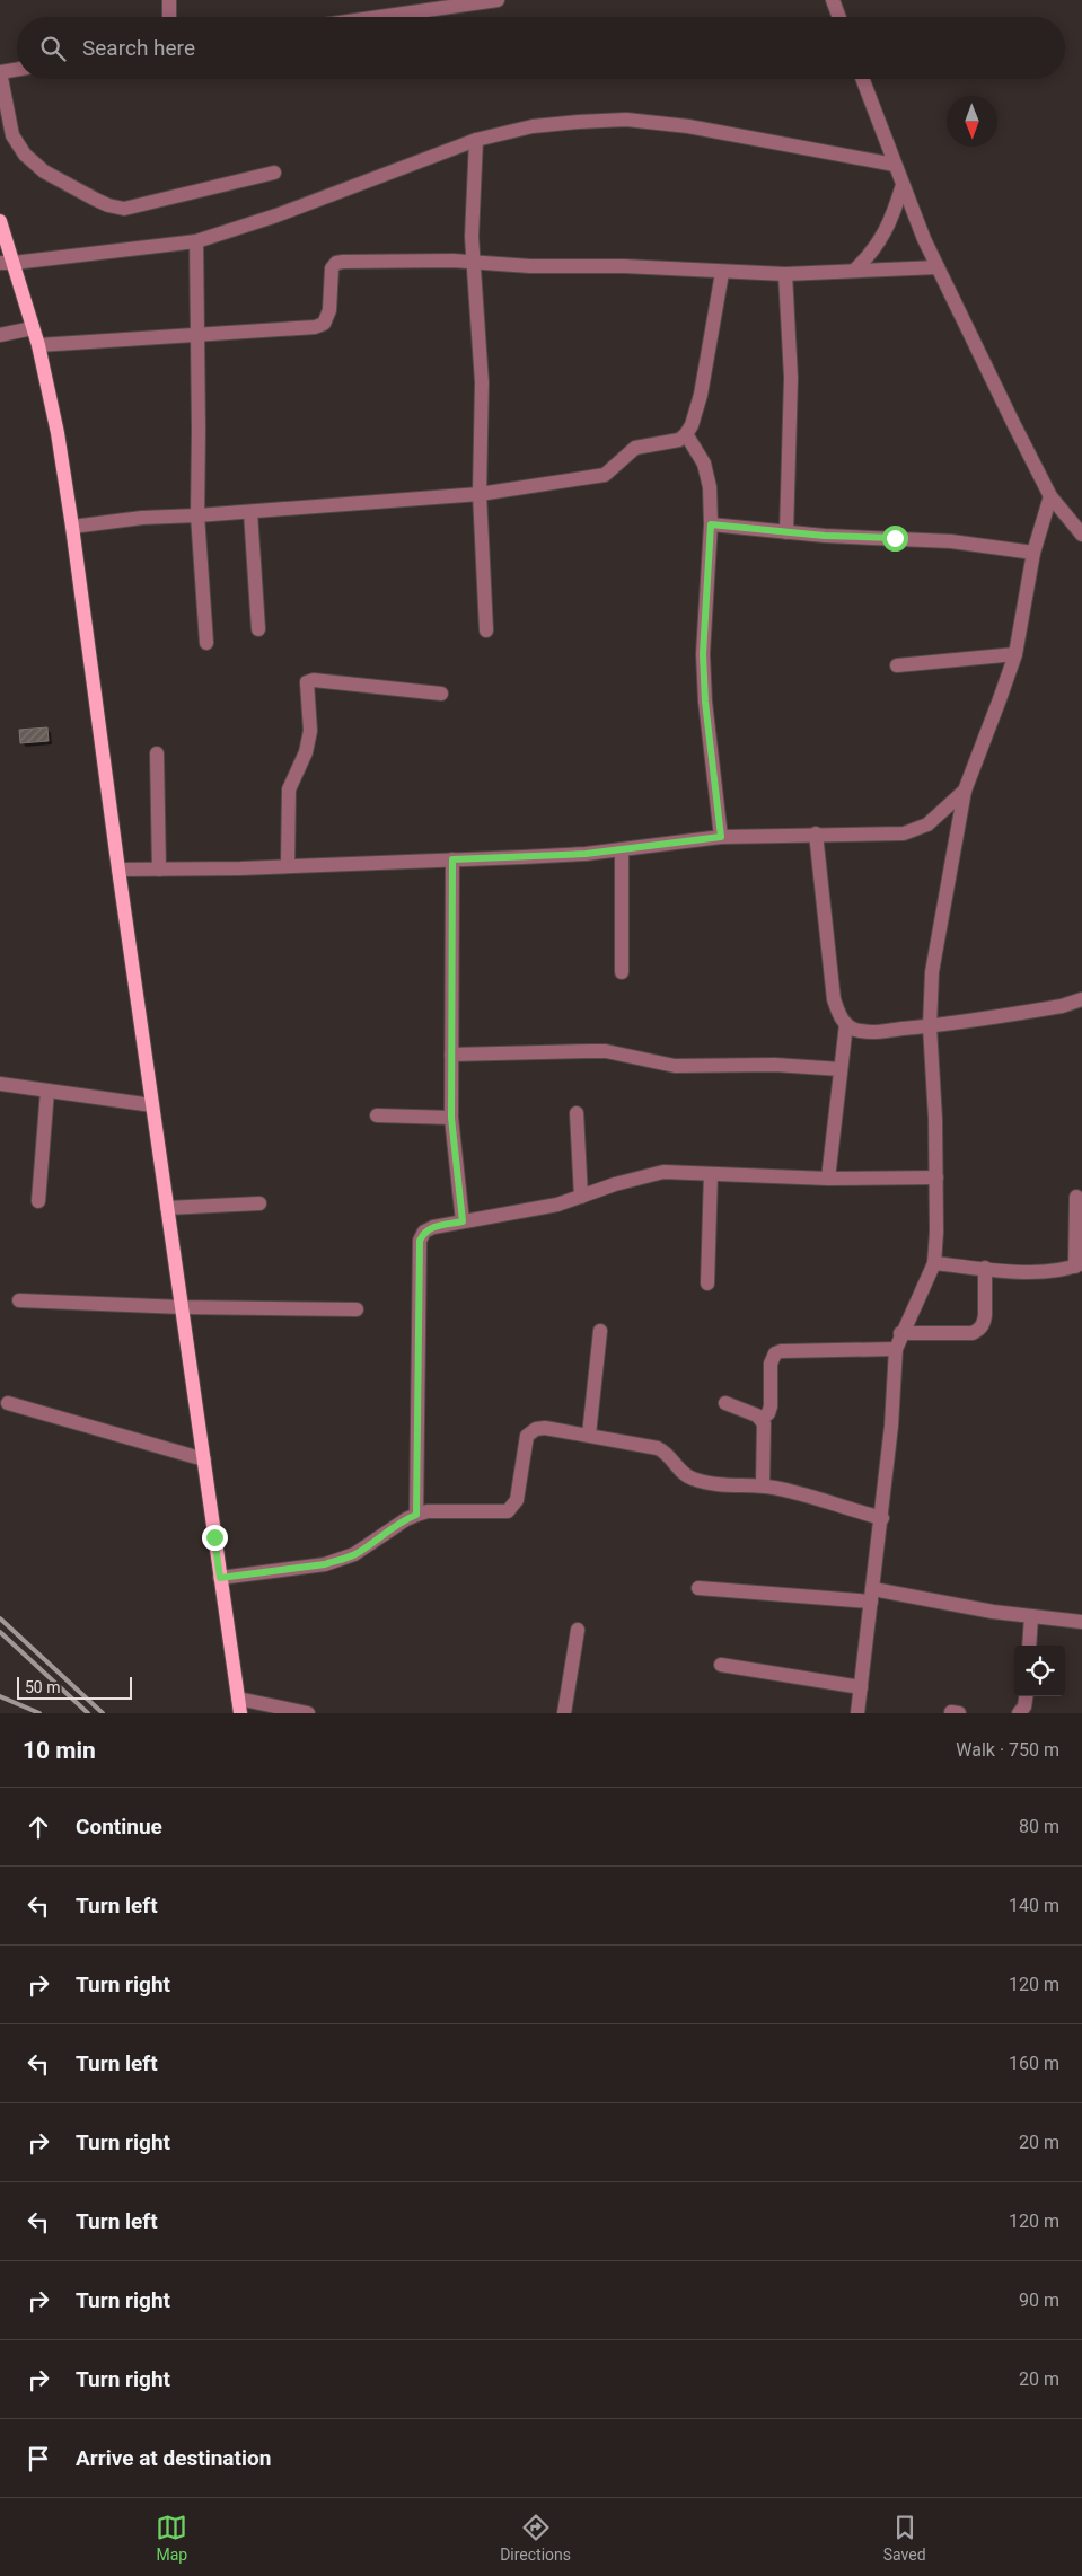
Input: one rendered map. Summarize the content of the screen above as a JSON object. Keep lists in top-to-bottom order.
{
  "scale_bar": "50 m",
  "north": "bottom",
  "page": {
    "search": "Search here",
    "scale": "50 m",
    "heading": ["10 min", "Walk · 750 m"],
    "list": [
      ["Continue", "80 m"],
      ["Turn left", "140 m"],
      ["Turn right", "120 m"],
      ["Turn left", "160 m"],
      ["Turn right", "20 m"],
      ["Turn left", "120 m"],
      ["Turn right", "90 m"],
      ["Turn right", "20 m"],
      "Arrive at destination"
    ],
    "nav": ["Map", "Directions", "Saved"]
  }
}
